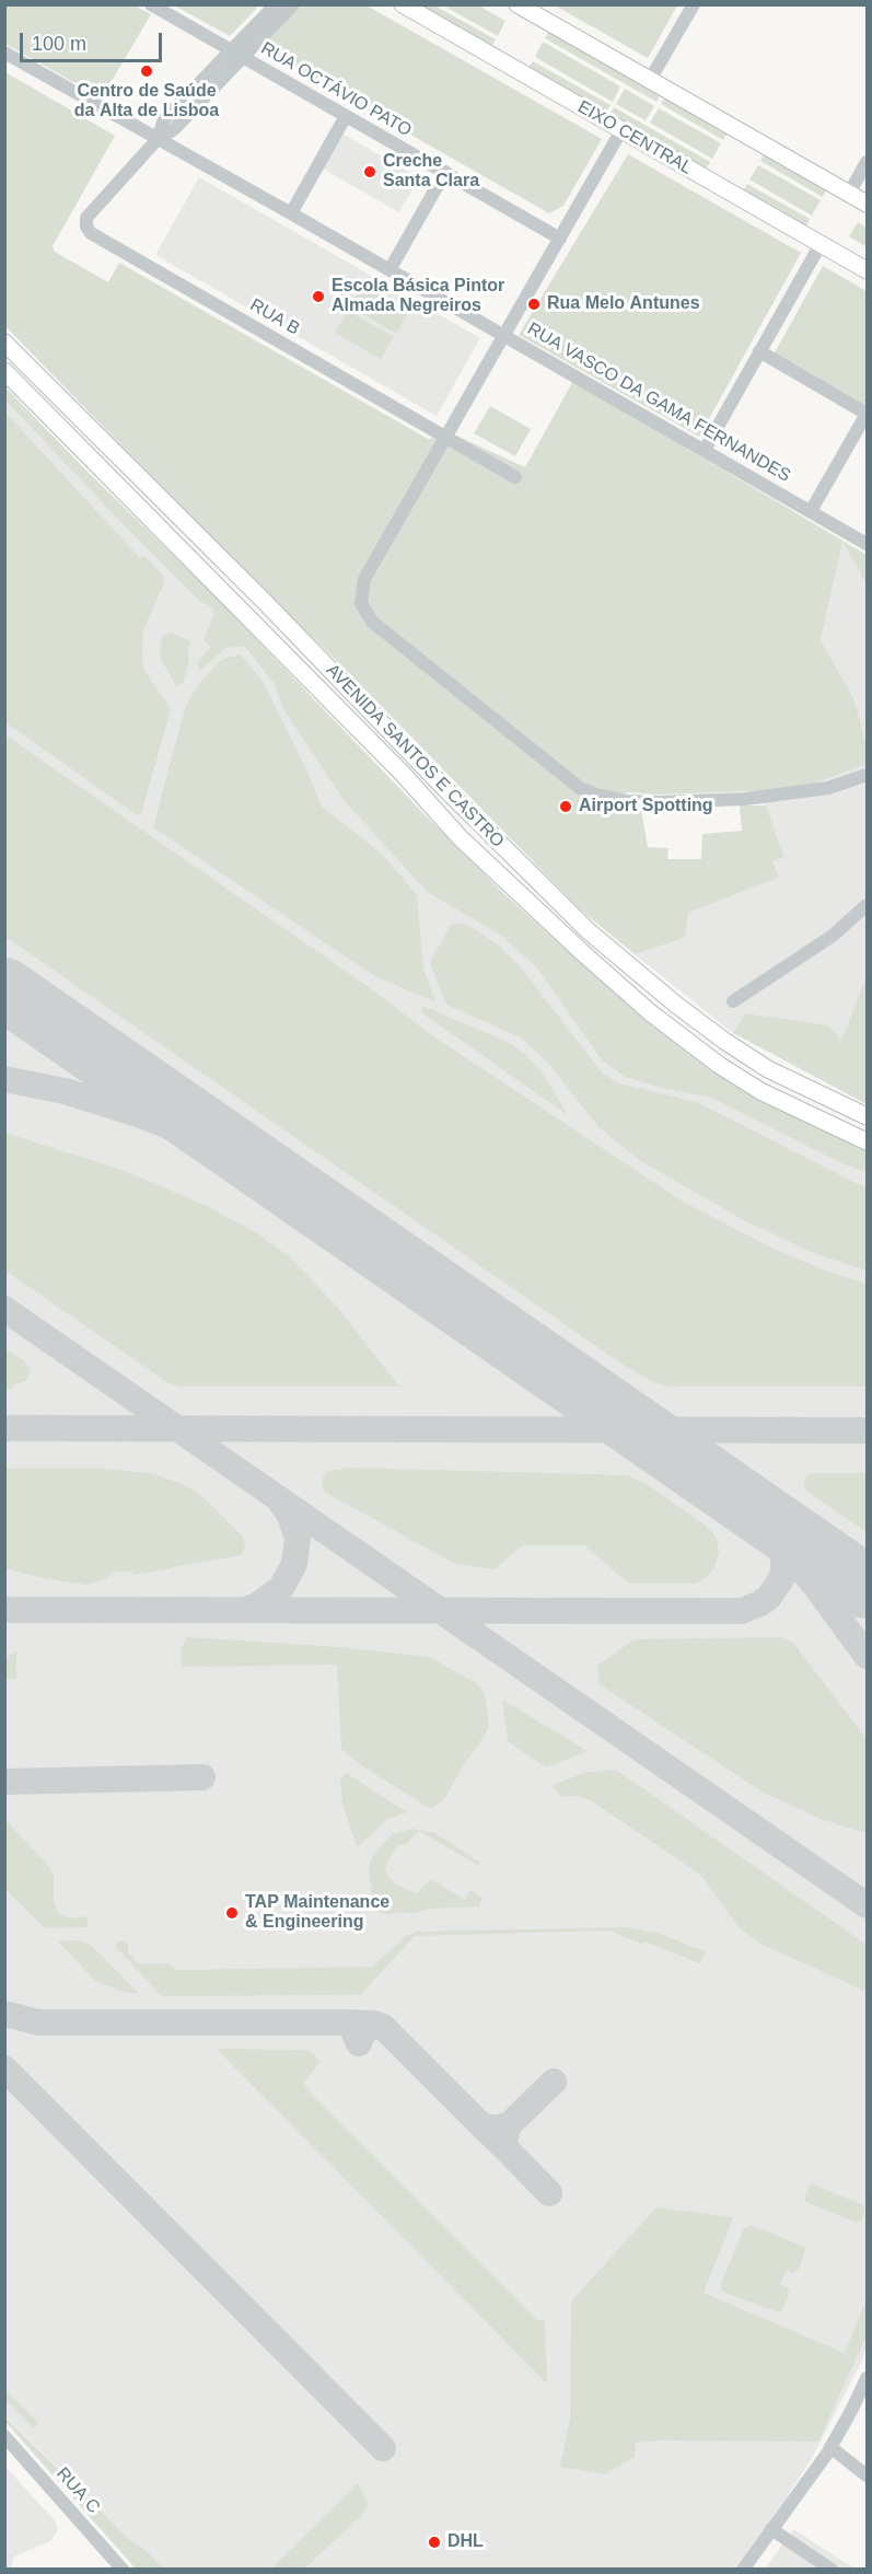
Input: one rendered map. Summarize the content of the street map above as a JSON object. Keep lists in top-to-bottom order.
{
  "streets": {
    "main road": ["EIXO CENTRAL", "AVENIDA SANTOS E CASTRO"],
    "street": [
      "RUA OCTÁVIO PATO",
      "RUA B",
      "RUA VASCO DA GAMA FERNANDES",
      "RUA C"
    ]
  },
  "crossings": [
    ["RUA B", "RUA VASCO DA GAMA FERNANDES"]
  ],
  "places": [
    "Centro de Saúde da Alta de Lisboa",
    "Creche Santa Clara",
    "Escola Básica Pintor Almada Negreiros",
    "Rua Melo Antunes",
    "Airport Spotting",
    "TAP Maintenance & Engineering",
    "DHL"
  ],
  "scale_bar": "100 m"
}
